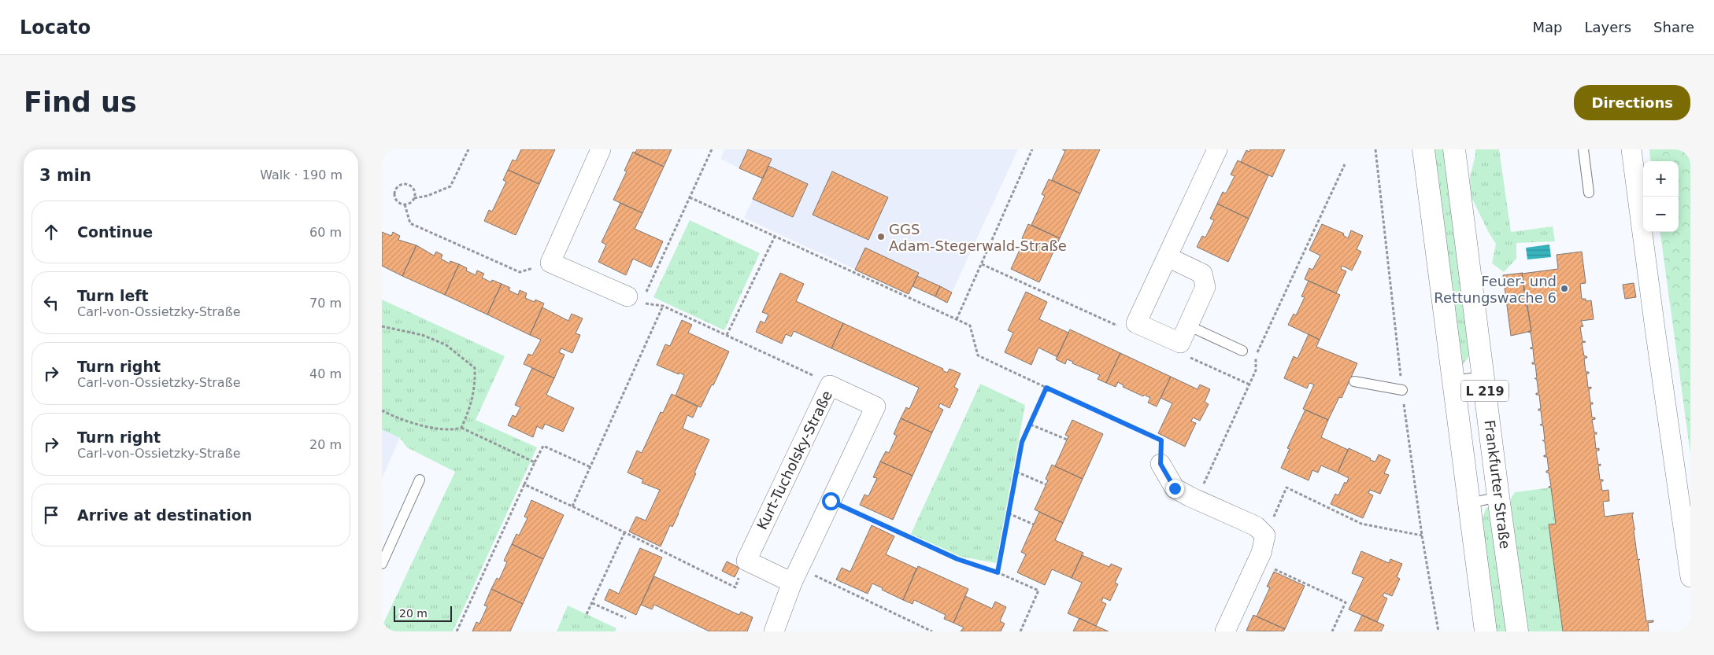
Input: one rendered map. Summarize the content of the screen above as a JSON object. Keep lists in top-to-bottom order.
{
  "streets": {
    "main road": ["L 219", "Frankfurter Straße"],
    "street": ["Kurt-Tucholsky-Straße"]
  },
  "places": ["GGS Adam-Stegerwald-Straße", "Feuer- und Rettungswache 6"],
  "scale_bar": "20 m",
  "page": {
    "header": "Locato",
    "nav": ["Map", "Layers", "Share"],
    "buttons": "Directions",
    "title": "Find us",
    "heading": ["3 min", "Walk · 190 m"],
    "map_buttons": ["+", "−"],
    "list": [
      ["Continue", "60 m"],
      ["Turn left", "Carl-von-Ossietzky-Straße", "70 m"],
      ["Turn right", "Carl-von-Ossietzky-Straße", "40 m"],
      ["Turn right", "Carl-von-Ossietzky-Straße", "20 m"],
      "Arrive at destination"
    ],
    "scale": "20 m"
  }
}
